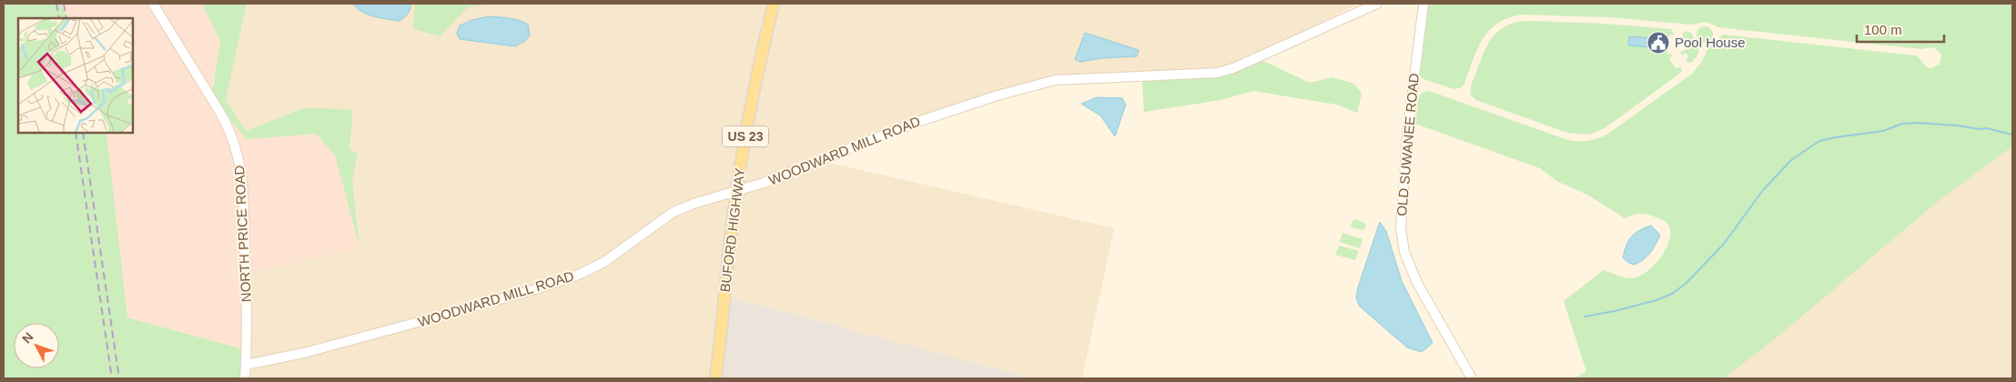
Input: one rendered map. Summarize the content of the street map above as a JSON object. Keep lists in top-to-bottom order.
{
  "streets": {
    "main road": ["US 23", "BUFORD HIGHWAY"],
    "street": ["OLD SUWANEE ROAD", "WOODWARD MILL ROAD", "NORTH PRICE ROAD"]
  },
  "crossings": [
    ["WOODWARD MILL ROAD", "BUFORD HIGHWAY"],
    ["WOODWARD MILL ROAD", "NORTH PRICE ROAD"]
  ],
  "places": {
    "public building": ["Pool House"]
  },
  "scale_bar": "100 m",
  "north": "top left"
}
